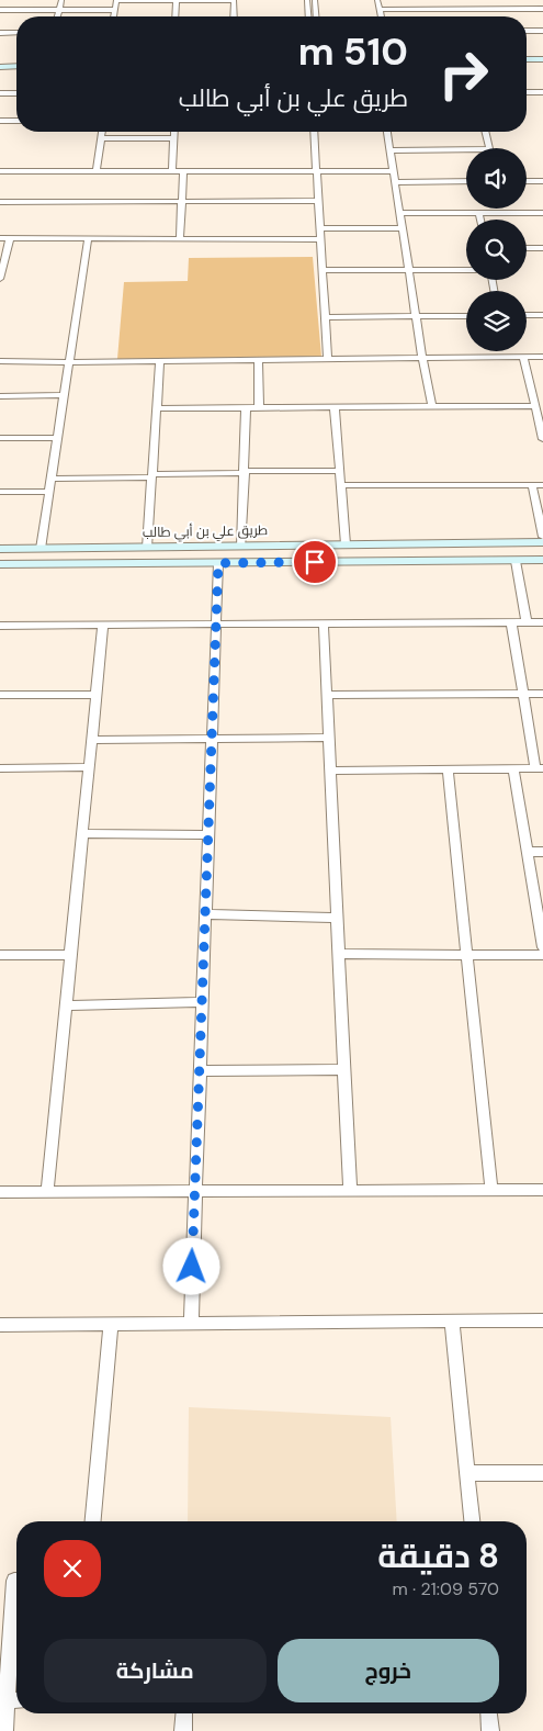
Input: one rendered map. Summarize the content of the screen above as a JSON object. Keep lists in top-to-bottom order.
{
  "streets": {
    "main road": ["طريق علي بن أبي طالب"]
  },
  "page": {
    "turn": ["510 m", "طريق علي بن أبي طالب"],
    "heading": ["8 دقيقة", "570 m · 21:09"],
    "buttons": ["خروج", "مشاركة"]
  }
}
